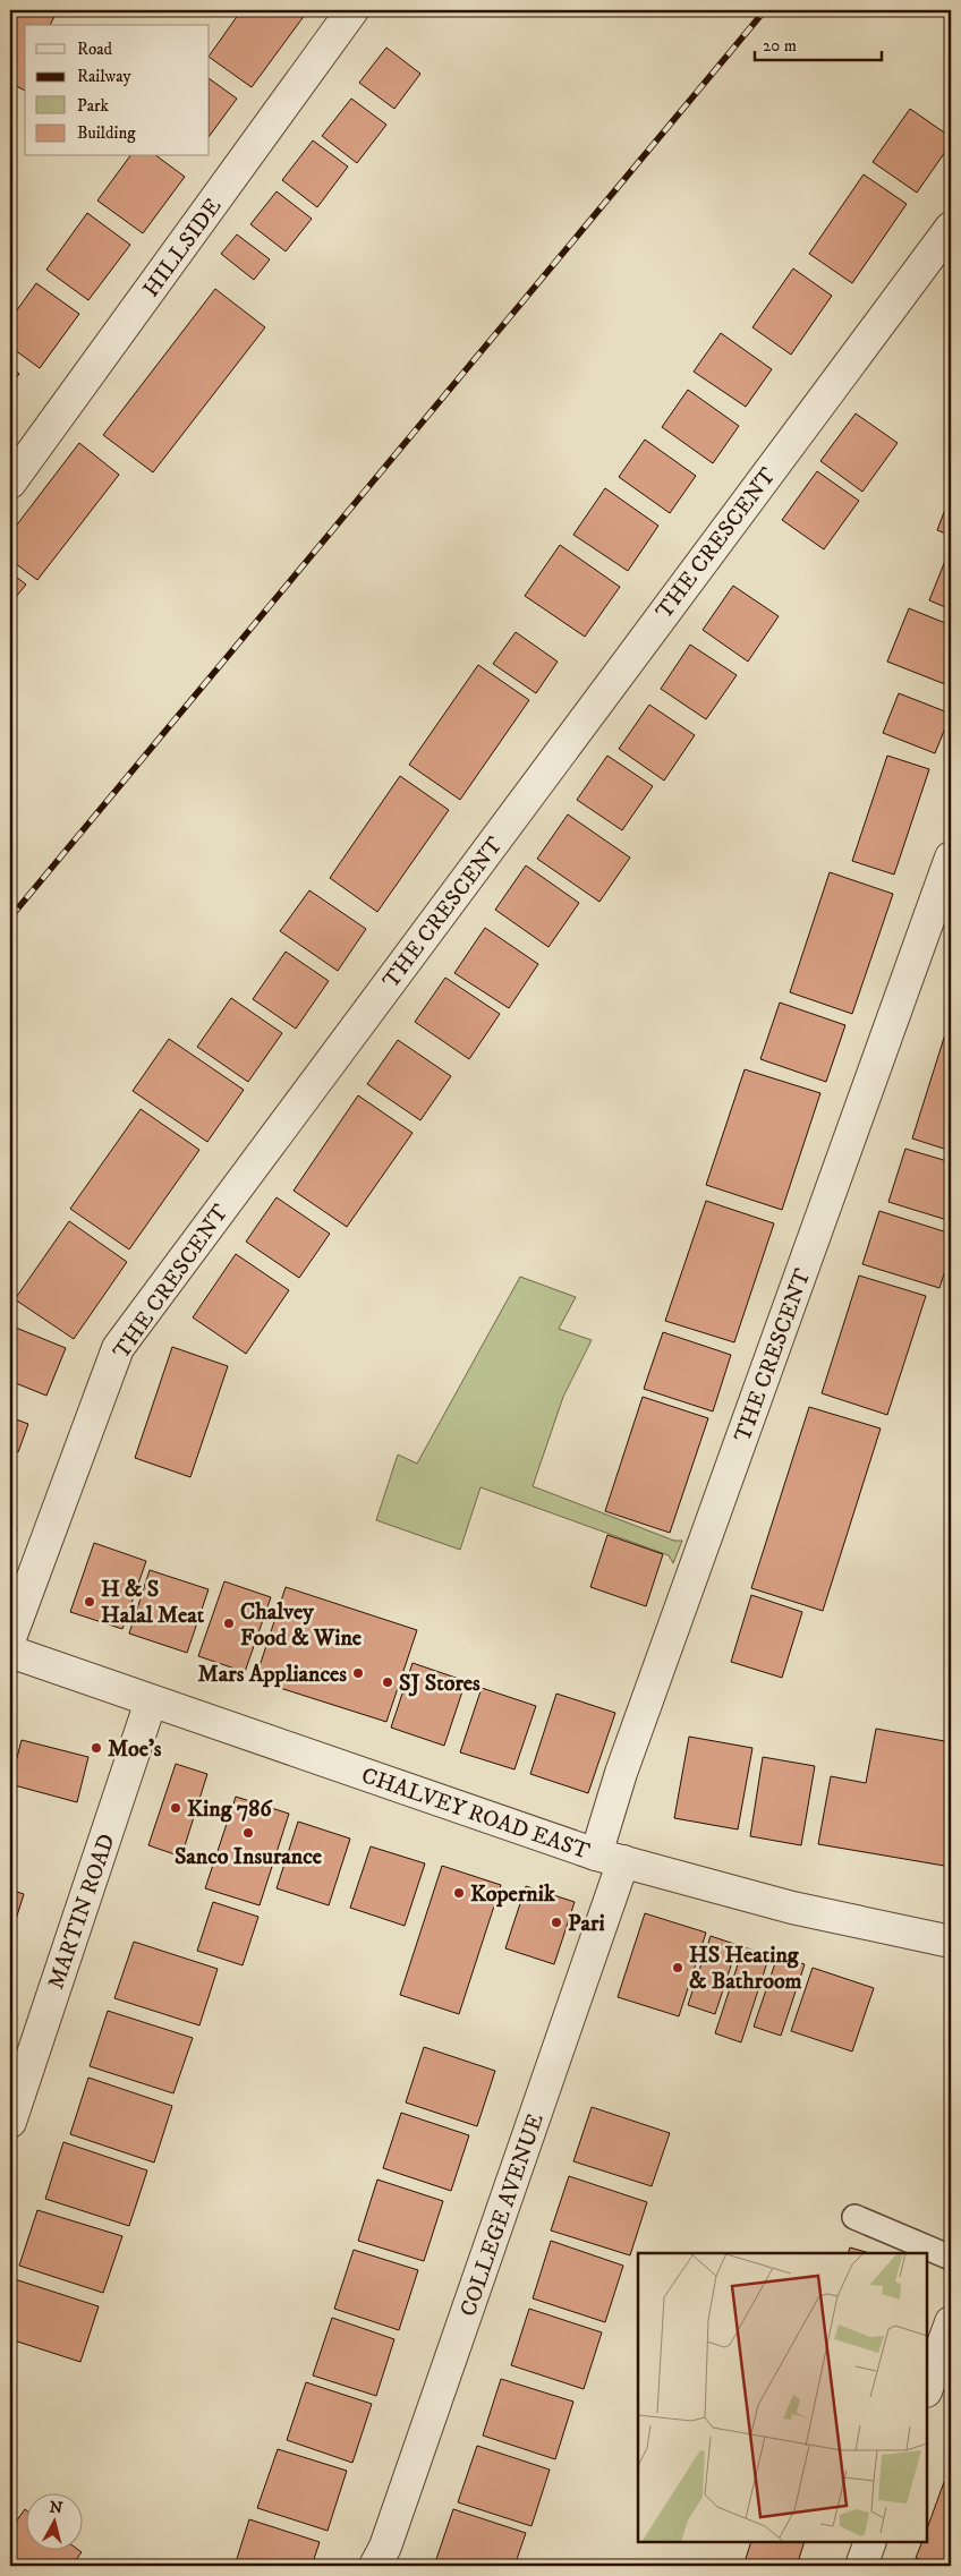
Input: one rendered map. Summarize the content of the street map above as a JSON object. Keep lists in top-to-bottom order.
{
  "streets": {
    "street": [
      "HILLSIDE",
      "THE CRESCENT",
      "CHALVEY ROAD EAST",
      "MARTIN ROAD",
      "COLLEGE AVENUE"
    ]
  },
  "crossings": [
    ["THE CRESCENT", "CHALVEY ROAD EAST"],
    ["THE CRESCENT", "COLLEGE AVENUE"],
    ["CHALVEY ROAD EAST", "MARTIN ROAD"],
    ["CHALVEY ROAD EAST", "COLLEGE AVENUE"]
  ],
  "places": [
    "H & S Halal Meat",
    "Chalvey Food & Wine",
    "Mars Appliances",
    "SJ Stores",
    "Moe's",
    "King 786",
    "Sanco Insurance",
    "Kopernik",
    "Pari",
    "HS Heating & Bathroom"
  ],
  "legend": [
    "Road",
    "Railway",
    "Park",
    "Building"
  ],
  "scale_bar": "20 m",
  "north": "top"
}
